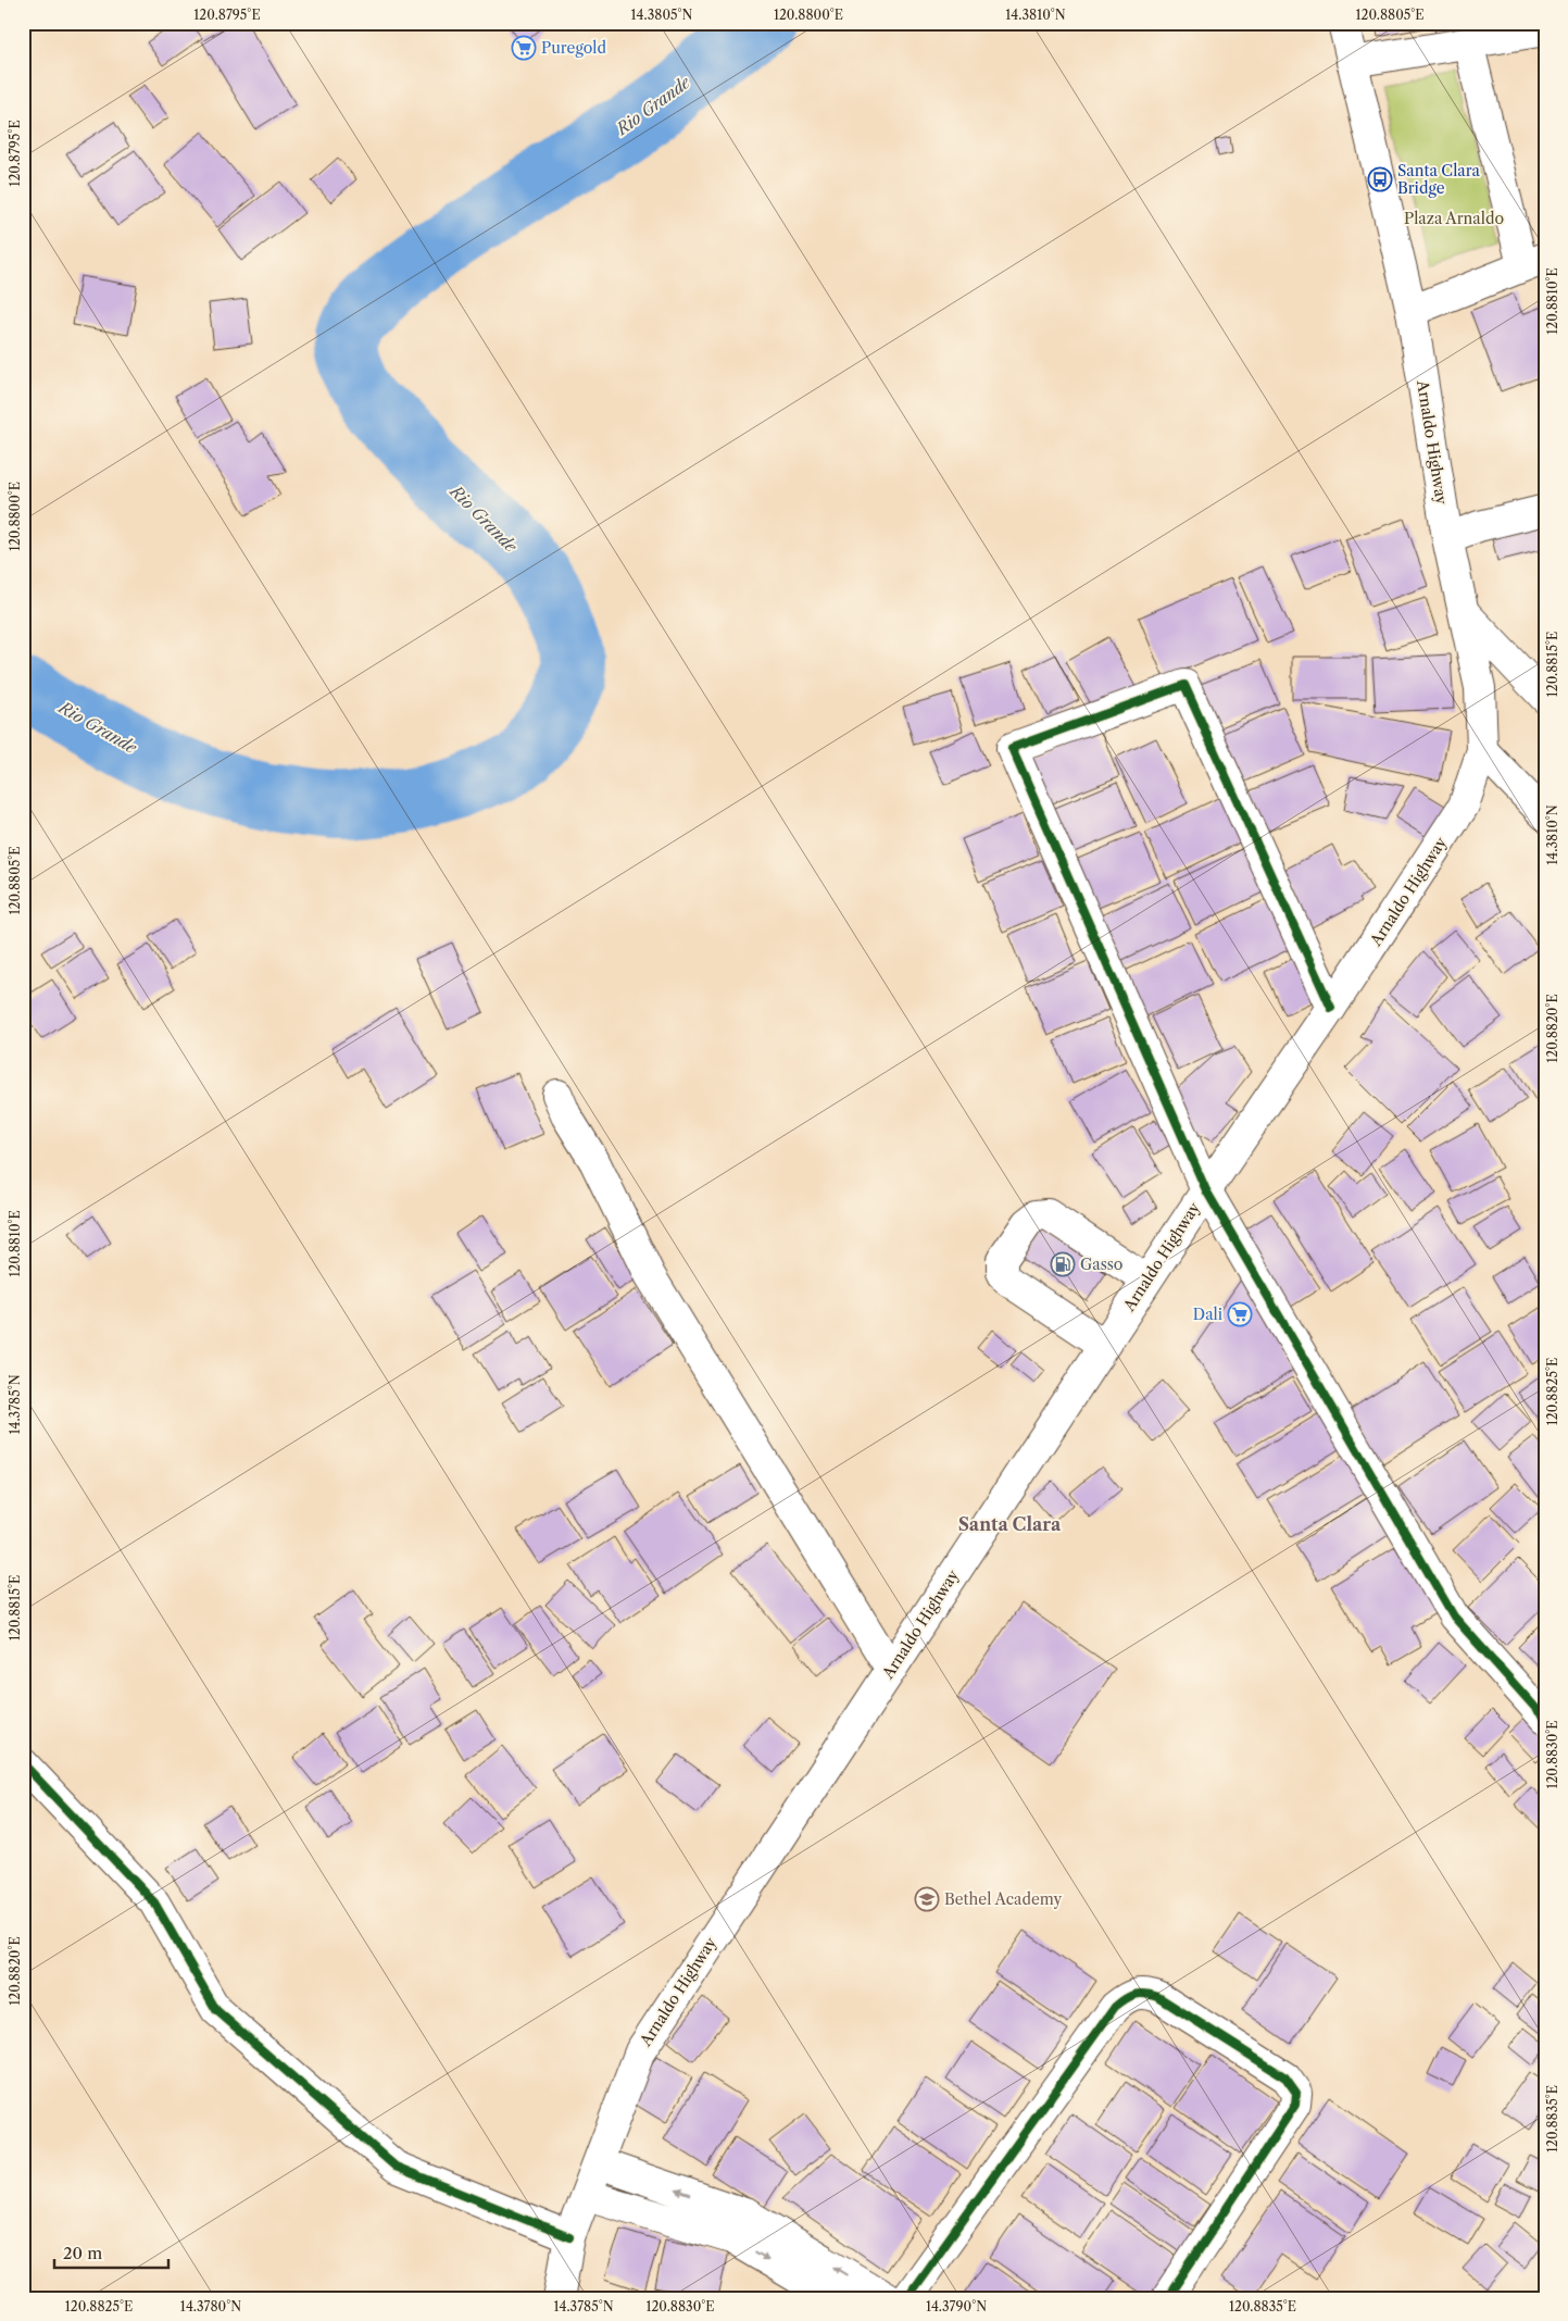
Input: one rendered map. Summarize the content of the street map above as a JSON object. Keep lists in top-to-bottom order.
{
  "streets": {
    "street": ["Arnaldo Highway"]
  },
  "districts": ["Santa Clara"],
  "water": ["Rio Grande"],
  "parks": ["Plaza Arnaldo"],
  "places": {
    "supermarket": ["Puregold", "Dali"],
    "bus stop": ["Santa Clara Bridge"],
    "fuel station": ["Gasso"],
    "school or university": ["Bethel Academy"]
  },
  "scale_bar": "20 m",
  "coordinates": [
    "120.8795°E",
    "14.3805°N",
    "120.8800°E",
    "14.3810°N",
    "120.8805°E",
    "120.8810°E",
    "120.8815°E",
    "120.8820°E",
    "120.8825°E",
    "14.3785°N",
    "120.8830°E",
    "120.8835°E",
    "14.3780°N",
    "14.3790°N"
  ]
}
